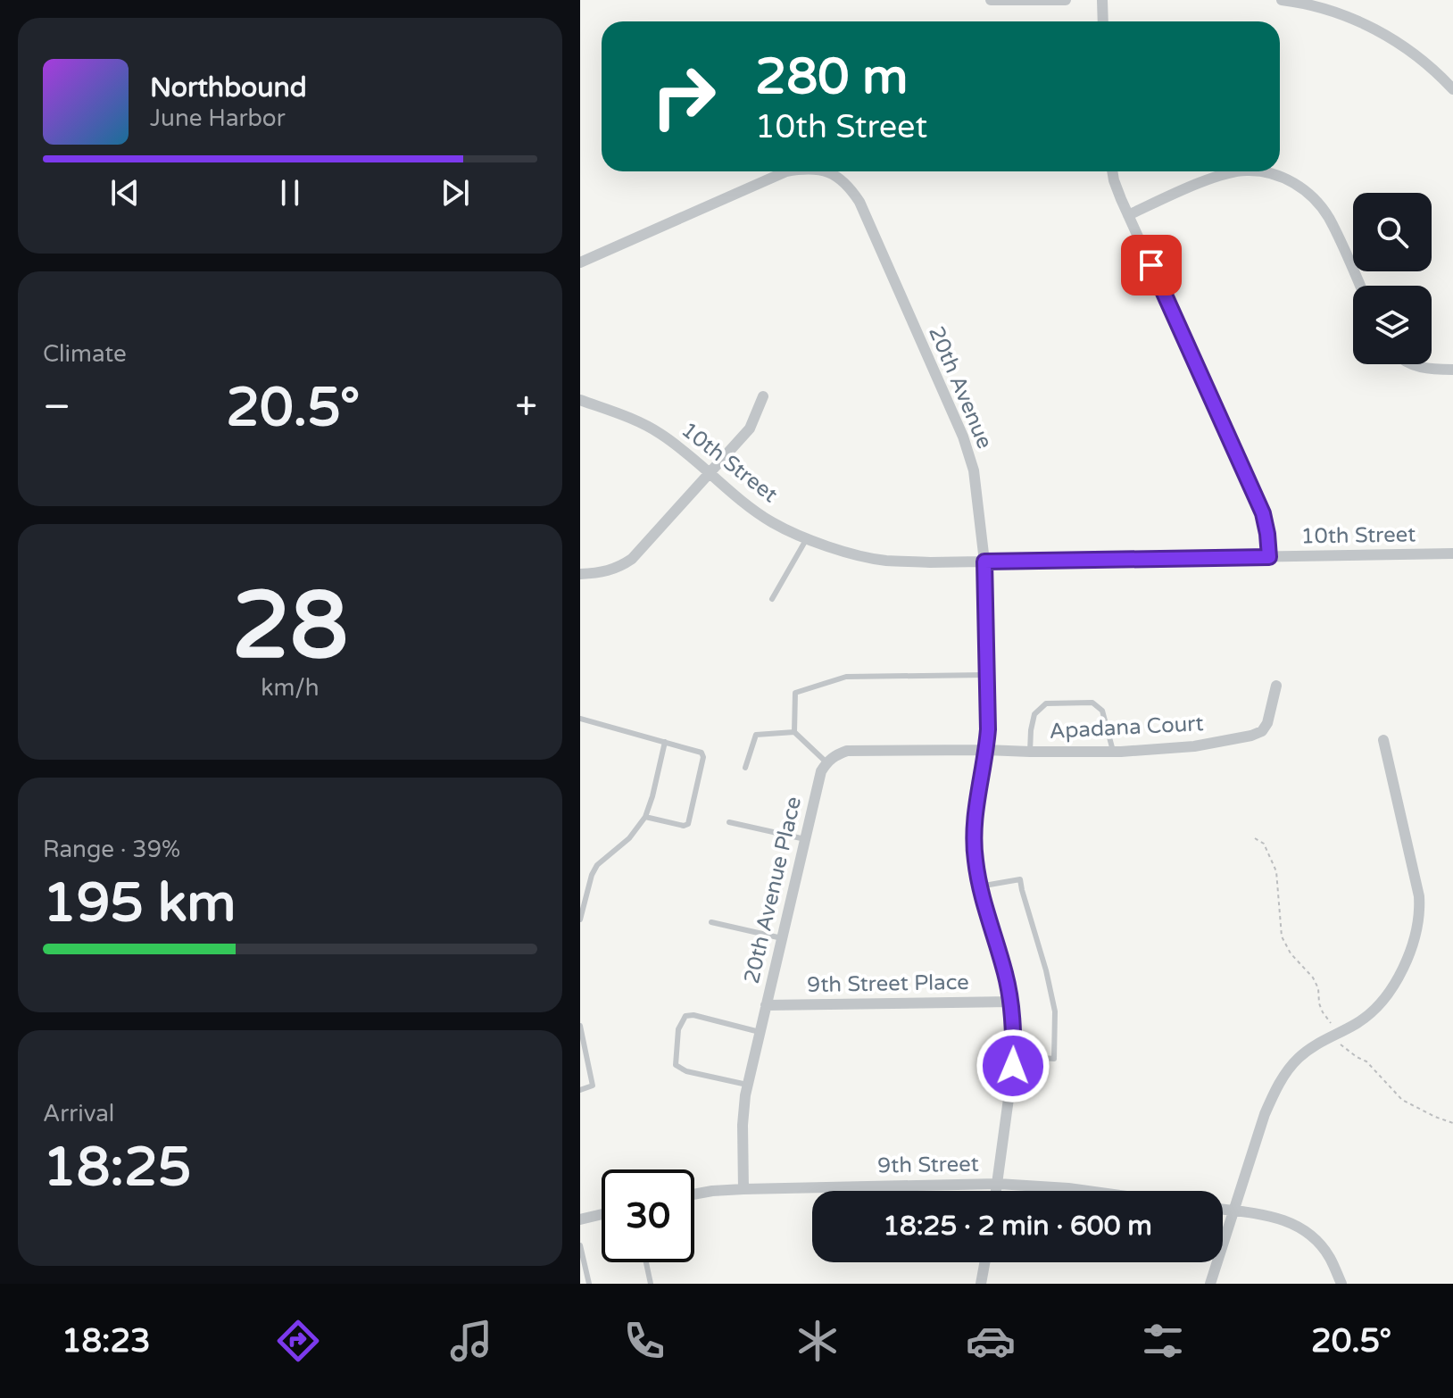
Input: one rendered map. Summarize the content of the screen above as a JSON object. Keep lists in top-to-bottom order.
{
  "streets": {
    "street": [
      "20th Avenue",
      "10th Street",
      "Apadana Court",
      "20th Avenue Place",
      "9th Street Place",
      "9th Street"
    ]
  },
  "crossings": [
    ["20th Avenue", "10th Street"],
    ["20th Avenue", "Apadana Court"],
    ["20th Avenue", "9th Street Place"],
    ["20th Avenue", "9th Street"],
    ["20th Avenue Place", "9th Street Place"],
    ["20th Avenue Place", "9th Street"]
  ],
  "page": {
    "turn": ["280 m", "10th Street"],
    "song": ["Northbound", "June Harbor"],
    "tile": [
      "Climate",
      ["28", "km/h"],
      ["Range · 39%", "195 km"],
      ["Arrival", "18:25"]
    ],
    "heat": ["−", "20.5°", "+"],
    "limit": "30",
    "trip": "18:25 · 2 min · 600 m",
    "tabs": ["18:23", "20.5°"]
  }
}
